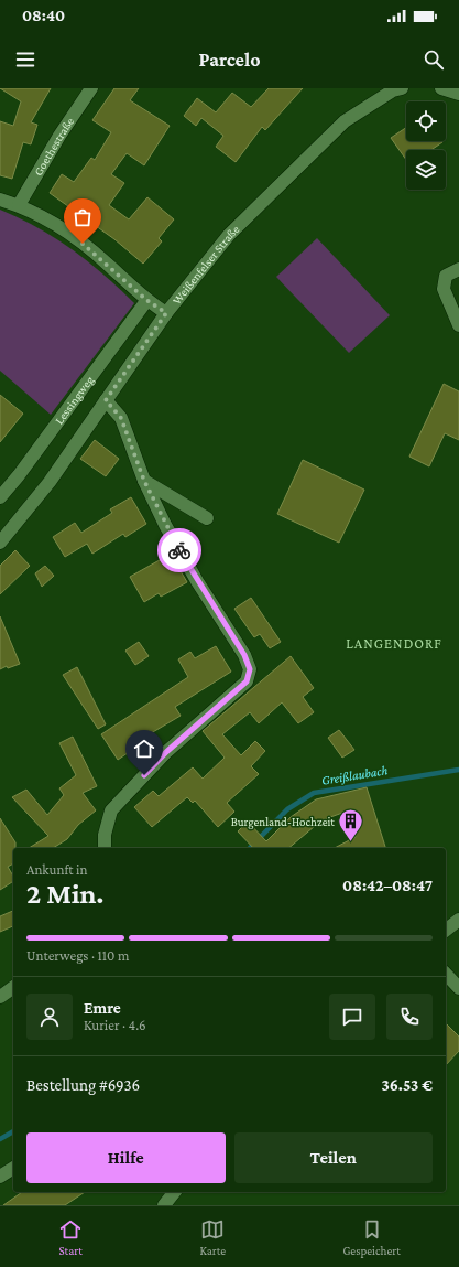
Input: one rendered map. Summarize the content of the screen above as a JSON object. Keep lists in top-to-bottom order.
{
  "streets": {
    "street": ["Goethestraße", "Weißenfelser Straße", "Lessingweg"]
  },
  "districts": ["LANGENDORF"],
  "water": ["Greißlaubach"],
  "places": {
    "building": ["Burgenland-Hochzeit"]
  },
  "page": {
    "status": "08:40",
    "header": "Parcelo",
    "heading": ["2 Min.", "Ankunft in", "08:42–08:47"],
    "panel": [
      "Emre",
      "Kurier · 4.6",
      "Bestellung #6936",
      "36.53 €"
    ],
    "bar": "Unterwegs · 110 m",
    "buttons": ["Hilfe", "Teilen"],
    "tabs": ["Start", "Karte", "Gespeichert"]
  }
}
